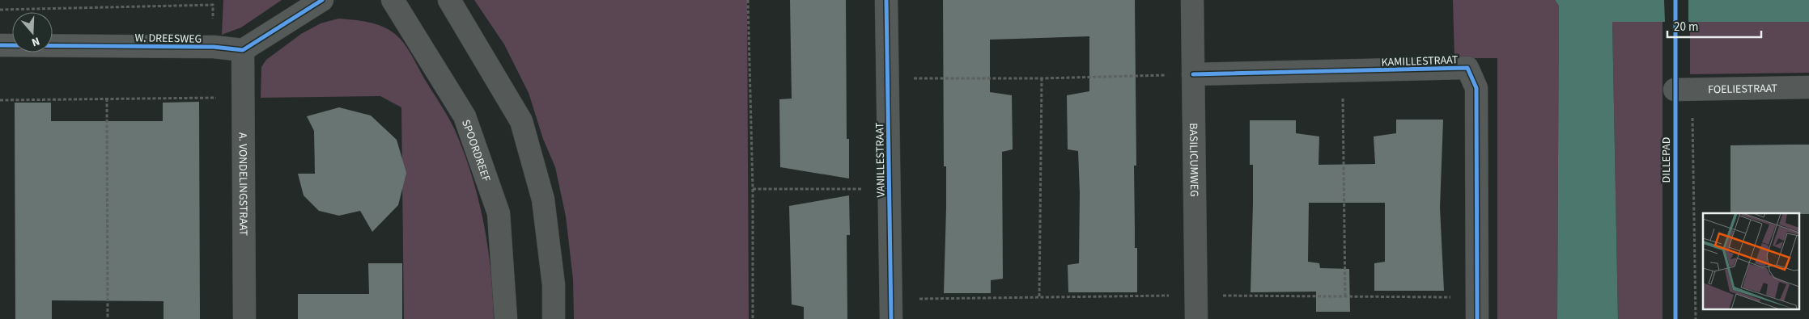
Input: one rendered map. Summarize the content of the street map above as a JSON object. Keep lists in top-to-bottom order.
{
  "streets": {
    "street": [
      "W. DREESWEG",
      "KAMILLESTRAAT",
      "FOELIESTRAAT",
      "SPOORDREEF",
      "VANILLESTRAAT",
      "BASILICUMWEG",
      "A. VONDELINGSTRAAT"
    ],
    "cycle path": ["DILLEPAD"]
  },
  "crossings": [
    ["W. DREESWEG", "A. VONDELINGSTRAAT"],
    ["KAMILLESTRAAT", "BASILICUMWEG"]
  ],
  "scale_bar": "20 m",
  "north": "bottom"
}
